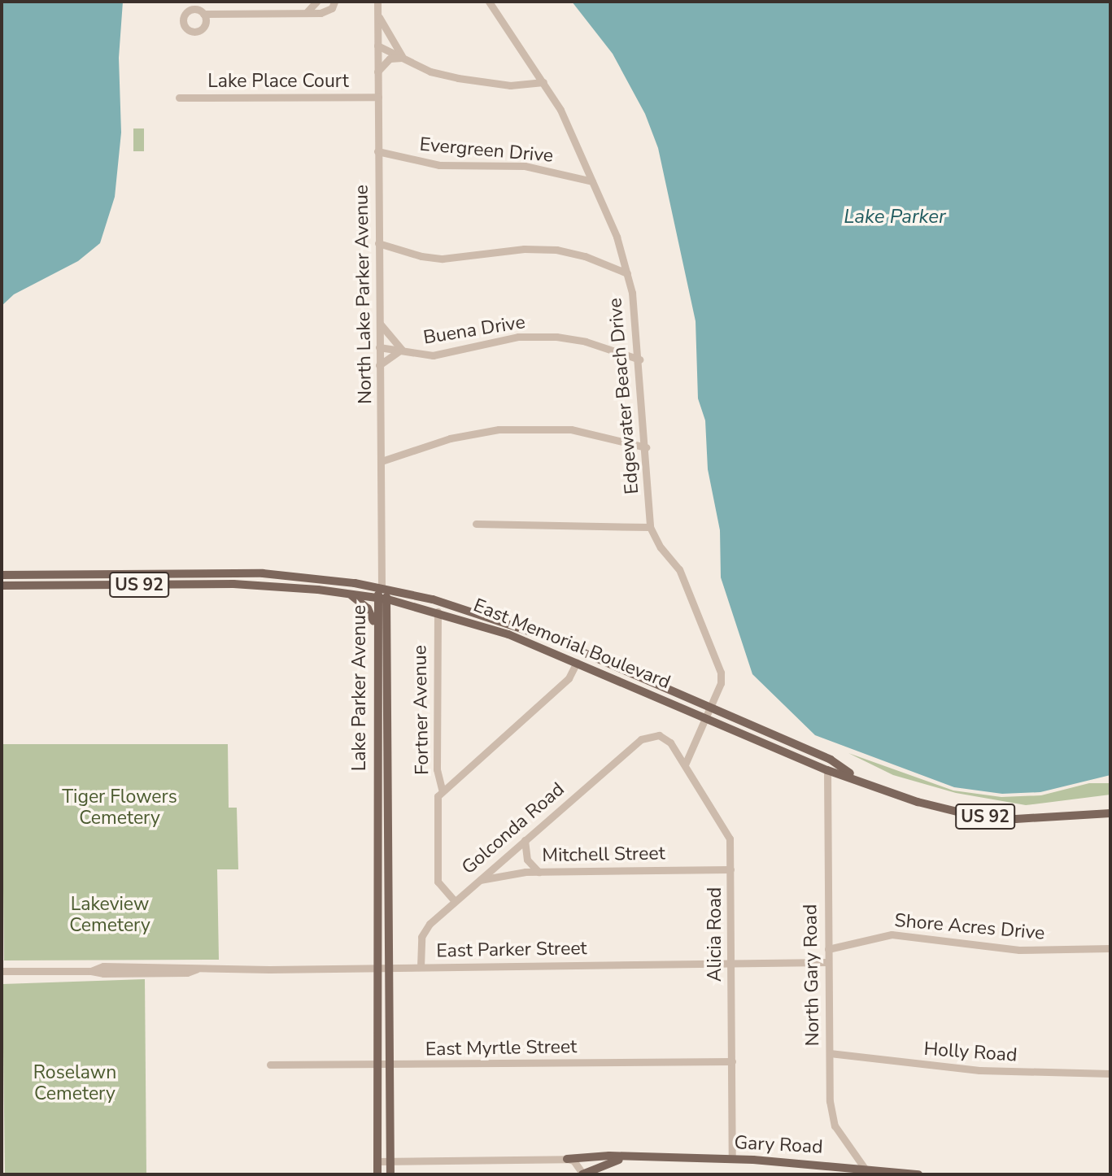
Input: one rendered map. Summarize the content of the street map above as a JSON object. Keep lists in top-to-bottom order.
{
  "streets": {
    "main road": [
      "US 92",
      "East Memorial Boulevard",
      "Lake Parker Avenue",
      "Gary Road"
    ],
    "street": [
      "Lake Place Court",
      "Evergreen Drive",
      "North Lake Parker Avenue",
      "Buena Drive",
      "Edgewater Beach Drive",
      "Fortner Avenue",
      "Golconda Road",
      "Mitchell Street",
      "Shore Acres Drive",
      "Alicia Road",
      "East Parker Street",
      "North Gary Road",
      "East Myrtle Street",
      "Holly Road"
    ]
  },
  "crossings": [
    ["Lake Place Court", "North Lake Parker Avenue"],
    ["Evergreen Drive", "North Lake Parker Avenue"],
    ["Evergreen Drive", "Edgewater Beach Drive"],
    ["North Lake Parker Avenue", "Buena Drive"],
    ["North Lake Parker Avenue", "East Memorial Boulevard"],
    ["North Lake Parker Avenue", "Lake Parker Avenue"],
    ["Buena Drive", "Edgewater Beach Drive"],
    ["Edgewater Beach Drive", "East Memorial Boulevard"],
    ["Edgewater Beach Drive", "Alicia Road"],
    ["East Memorial Boulevard", "Lake Parker Avenue"],
    ["East Memorial Boulevard", "Fortner Avenue"],
    ["East Memorial Boulevard", "North Gary Road"],
    ["Lake Parker Avenue", "East Parker Street"],
    ["Lake Parker Avenue", "East Myrtle Street"],
    ["Fortner Avenue", "Golconda Road"],
    ["Golconda Road", "Mitchell Street"],
    ["Golconda Road", "Alicia Road"],
    ["Golconda Road", "East Parker Street"],
    ["Mitchell Street", "Alicia Road"],
    ["Shore Acres Drive", "North Gary Road"],
    ["Alicia Road", "East Parker Street"],
    ["Alicia Road", "East Myrtle Street"],
    ["Alicia Road", "Gary Road"],
    ["East Parker Street", "North Gary Road"],
    ["North Gary Road", "Holly Road"],
    ["North Gary Road", "Gary Road"]
  ],
  "water": ["Lake Parker"],
  "parks": ["Tiger Flowers Cemetery", "Lakeview Cemetery", "Roselawn Cemetery"]
}
